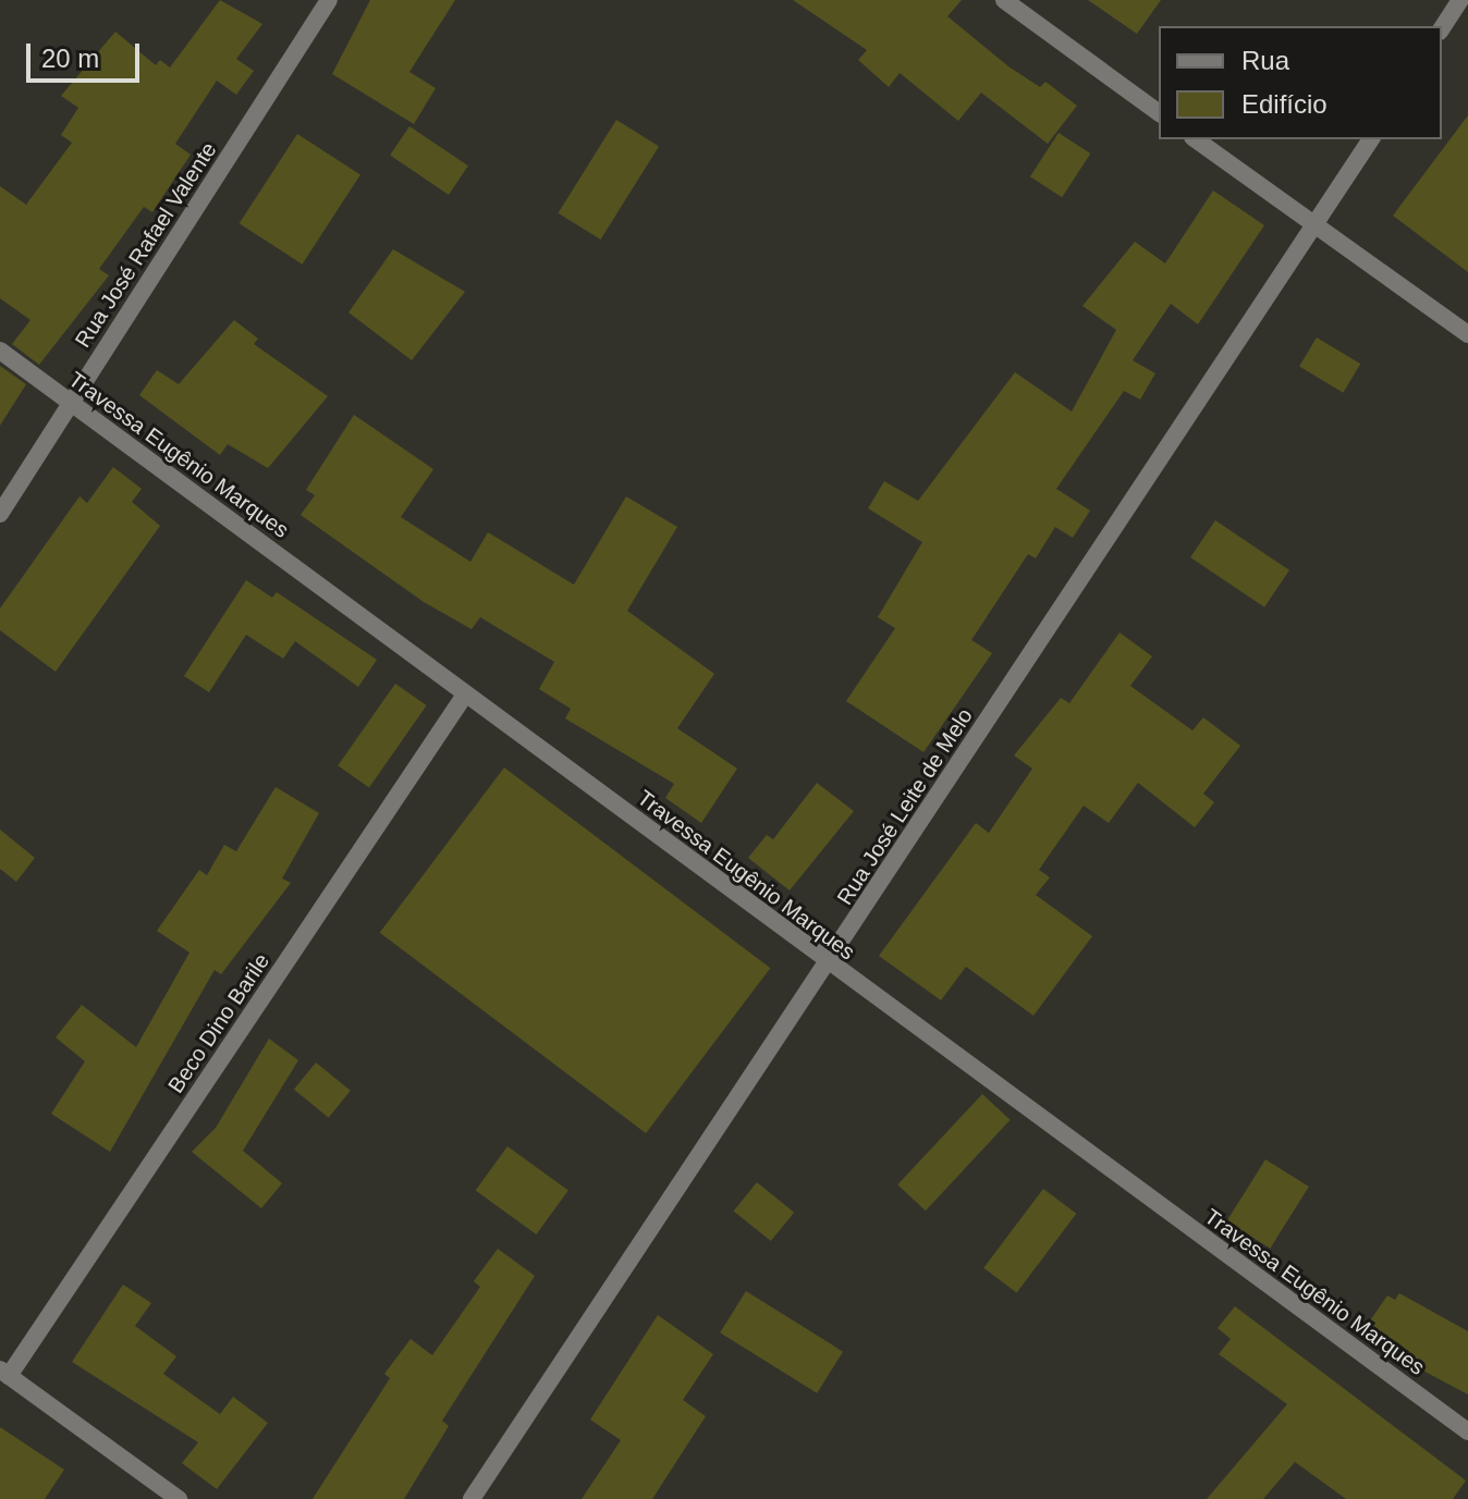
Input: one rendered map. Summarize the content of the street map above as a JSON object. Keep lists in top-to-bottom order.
{
  "streets": {
    "street": [
      "Rua José Rafael Valente",
      "Travessa Eugênio Marques",
      "Rua José Leite de Melo",
      "Beco Dino Barile"
    ]
  },
  "crossings": [
    ["Rua José Rafael Valente", "Travessa Eugênio Marques"],
    ["Travessa Eugênio Marques", "Rua José Leite de Melo"],
    ["Travessa Eugênio Marques", "Beco Dino Barile"]
  ],
  "legend": ["Rua", "Edifício"],
  "scale_bar": "20 m"
}
